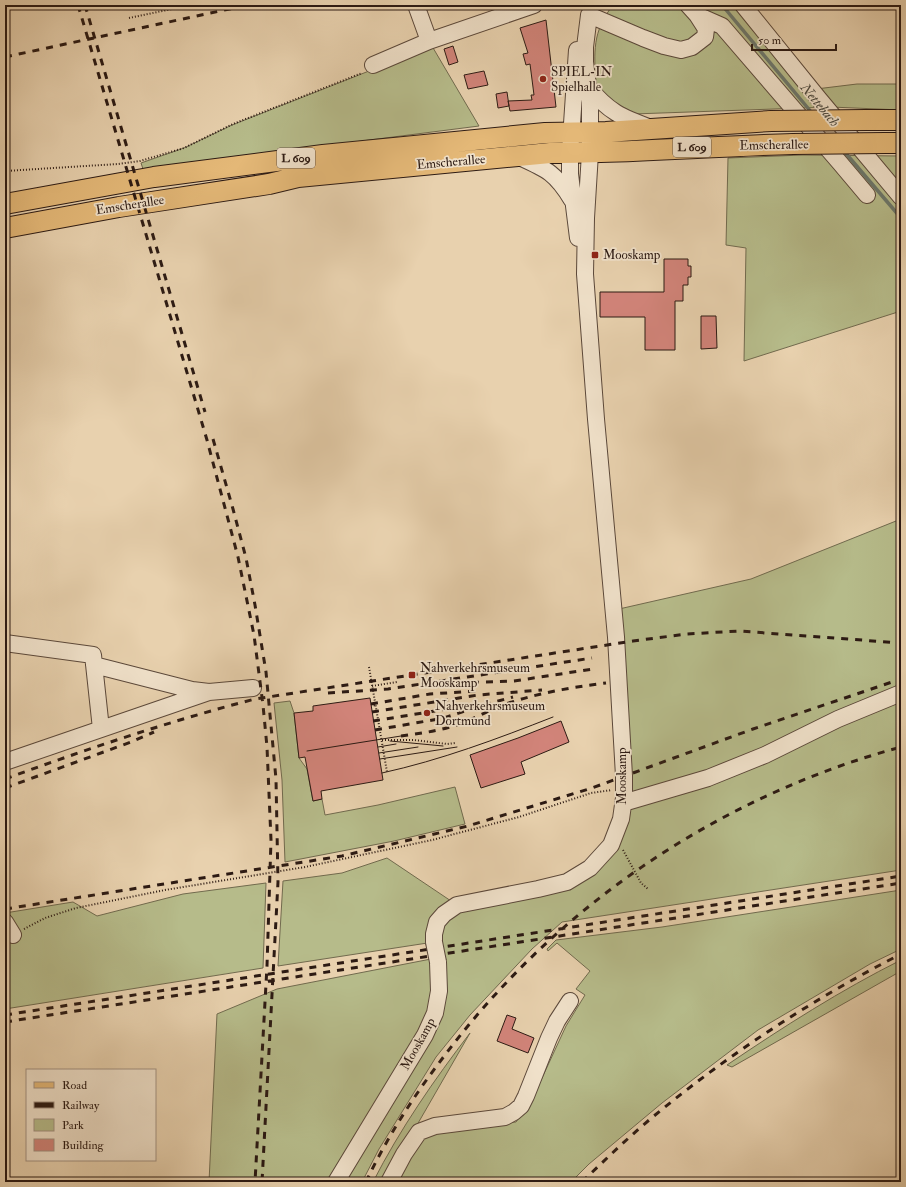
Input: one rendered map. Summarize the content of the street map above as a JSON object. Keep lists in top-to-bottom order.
{
  "streets": {
    "main road": ["Emscherallee", "L 609"],
    "street": ["Mooskamp"]
  },
  "crossings": [
    ["Emscherallee", "Mooskamp"]
  ],
  "water": ["Nettebach"],
  "places": {
    "other": ["SPIEL-IN Spielhalle", "Nahverkehrsmuseum Dortmund"],
    "transit": ["Mooskamp", "Nahverkehrsmuseum Mooskamp"]
  },
  "legend": [
    "Road",
    "Railway",
    "Park",
    "Building"
  ],
  "scale_bar": "50 m"
}
